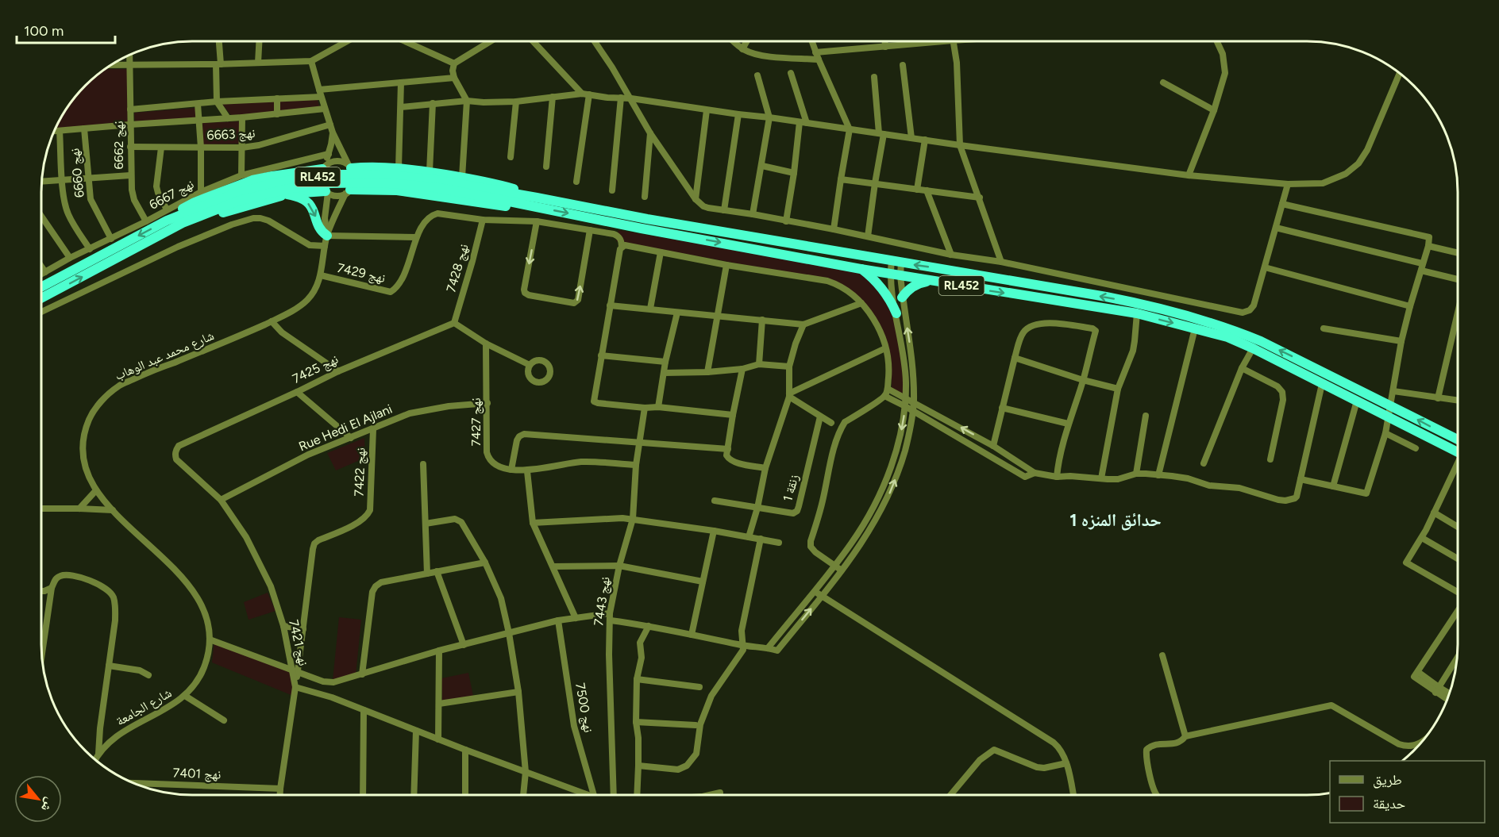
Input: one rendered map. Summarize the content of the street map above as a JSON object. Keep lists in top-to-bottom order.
{
  "streets": {
    "highway": ["RL452"],
    "street": [
      "نهج 6663",
      "نهج 6662",
      "نهج 6660",
      "نهج 6667",
      "نهج 7428",
      "نهج 7429",
      "شارع محمد عبد الوهاب",
      "نهج 7425",
      "نهج 7427",
      "Rue Hedi El Ajlani",
      "نهج 7422",
      "زنقة 1",
      "نهج 7443",
      "نهج 7421",
      "شارع الجامعة",
      "نهج 7500",
      "نهج 7401"
    ]
  },
  "crossings": [
    ["نهج 6663", "نهج 6662"],
    ["نهج 6662", "نهج 6667"],
    ["نهج 6660", "نهج 6667"],
    ["نهج 7428", "نهج 7425"],
    ["نهج 7429", "شارع محمد عبد الوهاب"],
    ["شارع محمد عبد الوهاب", "شارع الجامعة"],
    ["نهج 7425", "Rue Hedi El Ajlani"],
    ["نهج 7425", "نهج 7421"],
    ["نهج 7427", "Rue Hedi El Ajlani"],
    ["نهج 7427", "نهج 7443"],
    ["Rue Hedi El Ajlani", "نهج 7422"],
    ["Rue Hedi El Ajlani", "نهج 7421"],
    ["نهج 7422", "نهج 7421"]
  ],
  "districts": ["حدائق المنزه 1"],
  "legend": ["طريق", "حديقة"],
  "scale_bar": "100 m",
  "north": "bottom right"
}
